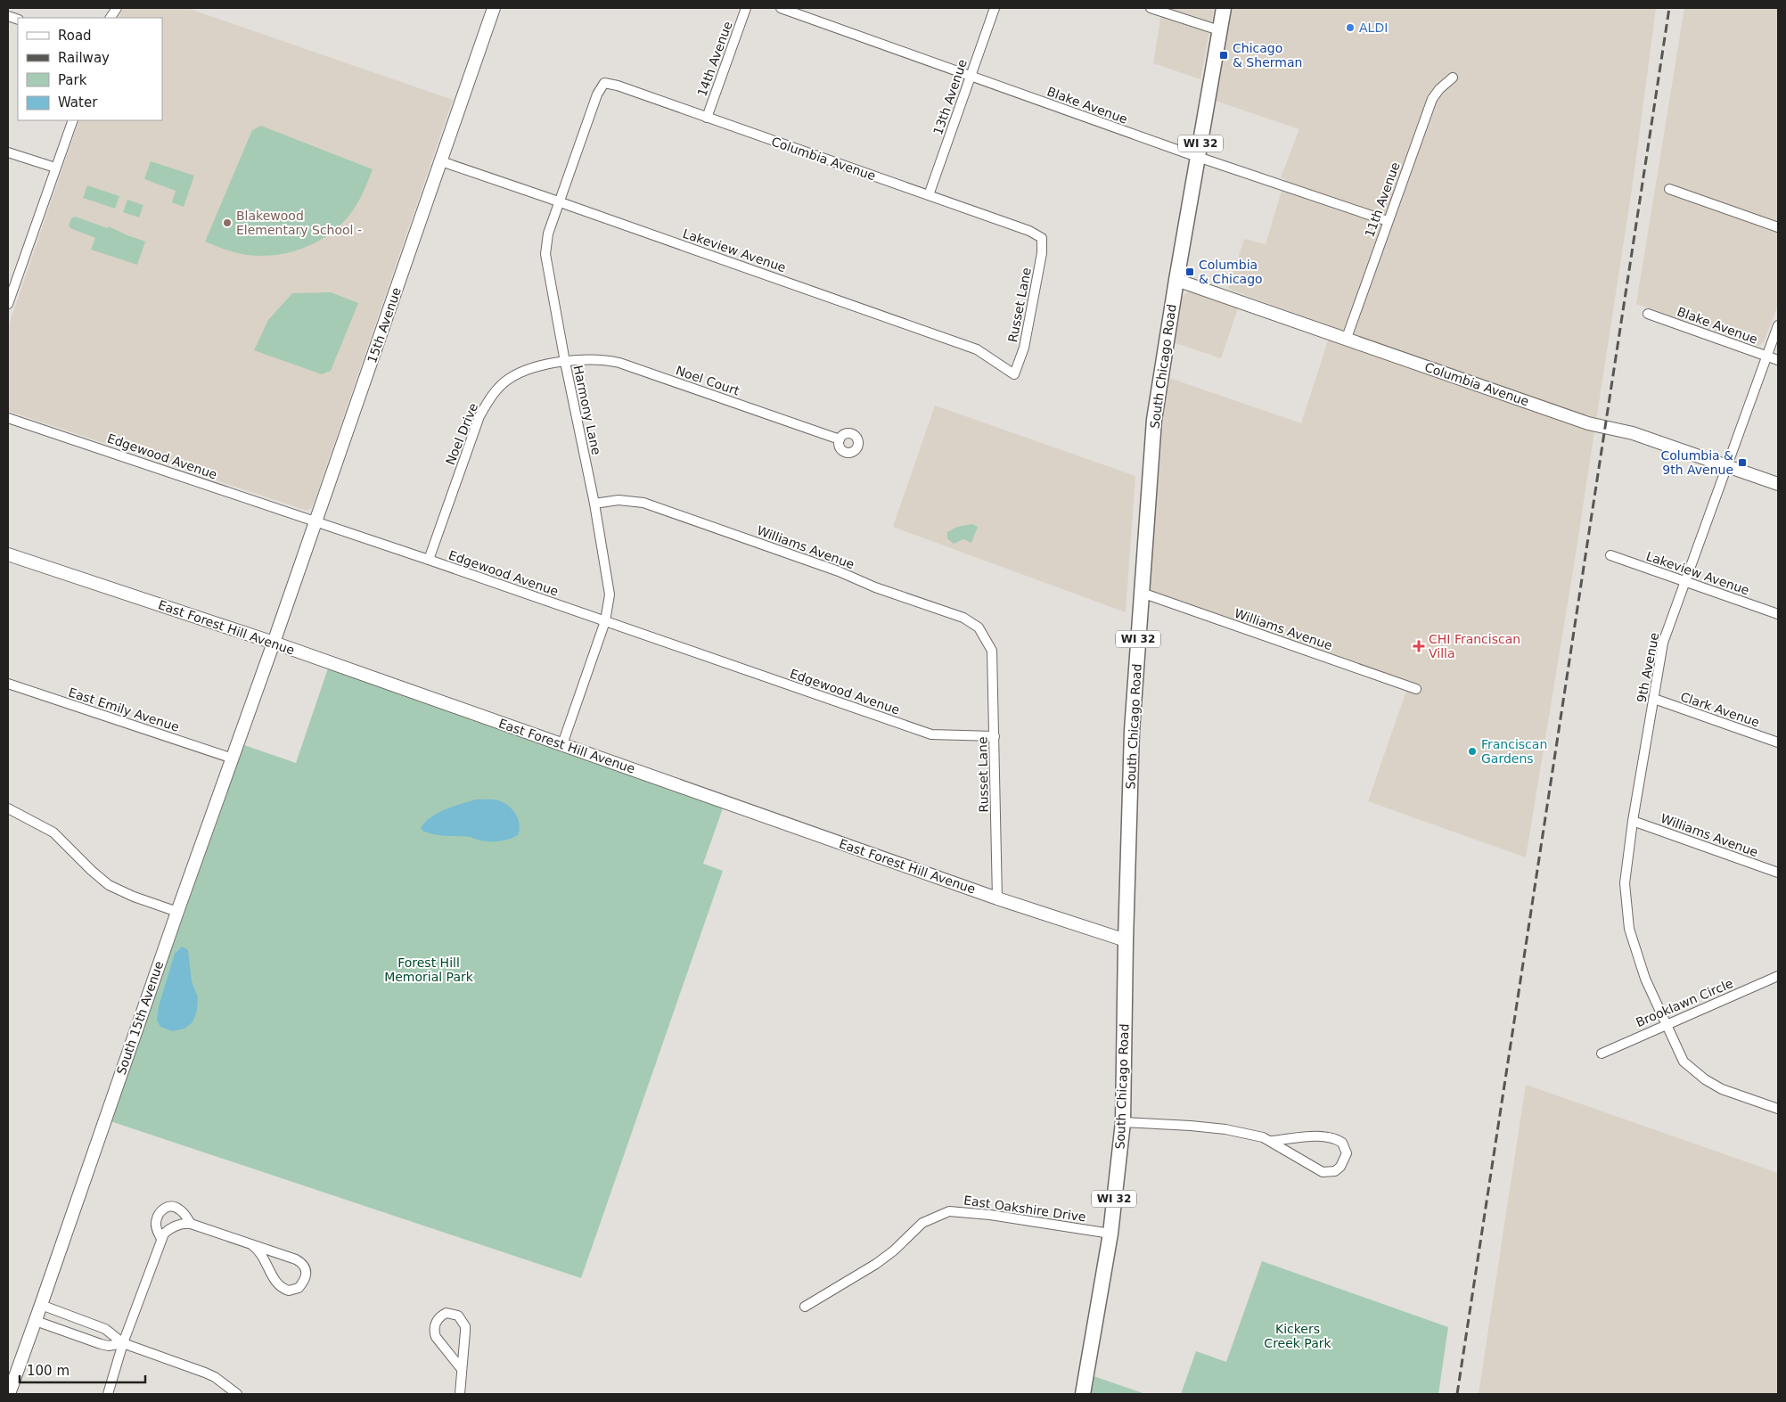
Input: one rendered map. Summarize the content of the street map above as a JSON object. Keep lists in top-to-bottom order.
{
  "streets": {
    "main road": ["WI 32", "South Chicago Road"],
    "street": [
      "14th Avenue",
      "13th Avenue",
      "Blake Avenue",
      "Columbia Avenue",
      "11th Avenue",
      "Lakeview Avenue",
      "Russet Lane",
      "15th Avenue",
      "Noel Court",
      "Harmony Lane",
      "Noel Drive",
      "Edgewood Avenue",
      "Williams Avenue",
      "East Forest Hill Avenue",
      "9th Avenue",
      "East Emily Avenue",
      "Clark Avenue",
      "Brooklawn Circle",
      "South 15th Avenue",
      "East Oakshire Drive"
    ]
  },
  "crossings": [
    ["14th Avenue", "Columbia Avenue"],
    ["13th Avenue", "Blake Avenue"],
    ["13th Avenue", "Columbia Avenue"],
    ["Blake Avenue", "11th Avenue"],
    ["Blake Avenue", "South Chicago Road"],
    ["Blake Avenue", "9th Avenue"],
    ["Columbia Avenue", "11th Avenue"],
    ["Columbia Avenue", "Russet Lane"],
    ["Columbia Avenue", "South Chicago Road"],
    ["Columbia Avenue", "Harmony Lane"],
    ["Columbia Avenue", "9th Avenue"],
    ["Lakeview Avenue", "Russet Lane"],
    ["Lakeview Avenue", "15th Avenue"],
    ["Lakeview Avenue", "Harmony Lane"],
    ["Lakeview Avenue", "9th Avenue"],
    ["Russet Lane", "Edgewood Avenue"],
    ["Russet Lane", "Williams Avenue"],
    ["Russet Lane", "East Forest Hill Avenue"],
    ["15th Avenue", "Edgewood Avenue"],
    ["15th Avenue", "East Forest Hill Avenue"],
    ["15th Avenue", "South 15th Avenue"],
    ["South Chicago Road", "Williams Avenue"],
    ["South Chicago Road", "East Forest Hill Avenue"],
    ["South Chicago Road", "East Oakshire Drive"],
    ["Noel Court", "Harmony Lane"],
    ["Noel Court", "Noel Drive"],
    ["Harmony Lane", "Noel Drive"],
    ["Harmony Lane", "Edgewood Avenue"],
    ["Harmony Lane", "Williams Avenue"],
    ["Harmony Lane", "East Forest Hill Avenue"],
    ["Noel Drive", "Edgewood Avenue"],
    ["Williams Avenue", "9th Avenue"],
    ["East Forest Hill Avenue", "South 15th Avenue"],
    ["9th Avenue", "Clark Avenue"],
    ["9th Avenue", "Brooklawn Circle"],
    ["East Emily Avenue", "South 15th Avenue"]
  ],
  "parks": ["Forest Hill Memorial Park", "Kickers Creek Park"],
  "places": {
    "other": ["ALDI", "Blakewood Elementary School -", "Franciscan Gardens"],
    "transit": ["Chicago & Sherman", "Columbia & Chicago", "Columbia & 9th Avenue"],
    "health": ["CHI Franciscan Villa"]
  },
  "legend": [
    "Road",
    "Railway",
    "Park",
    "Water"
  ],
  "scale_bar": "100 m"
}
